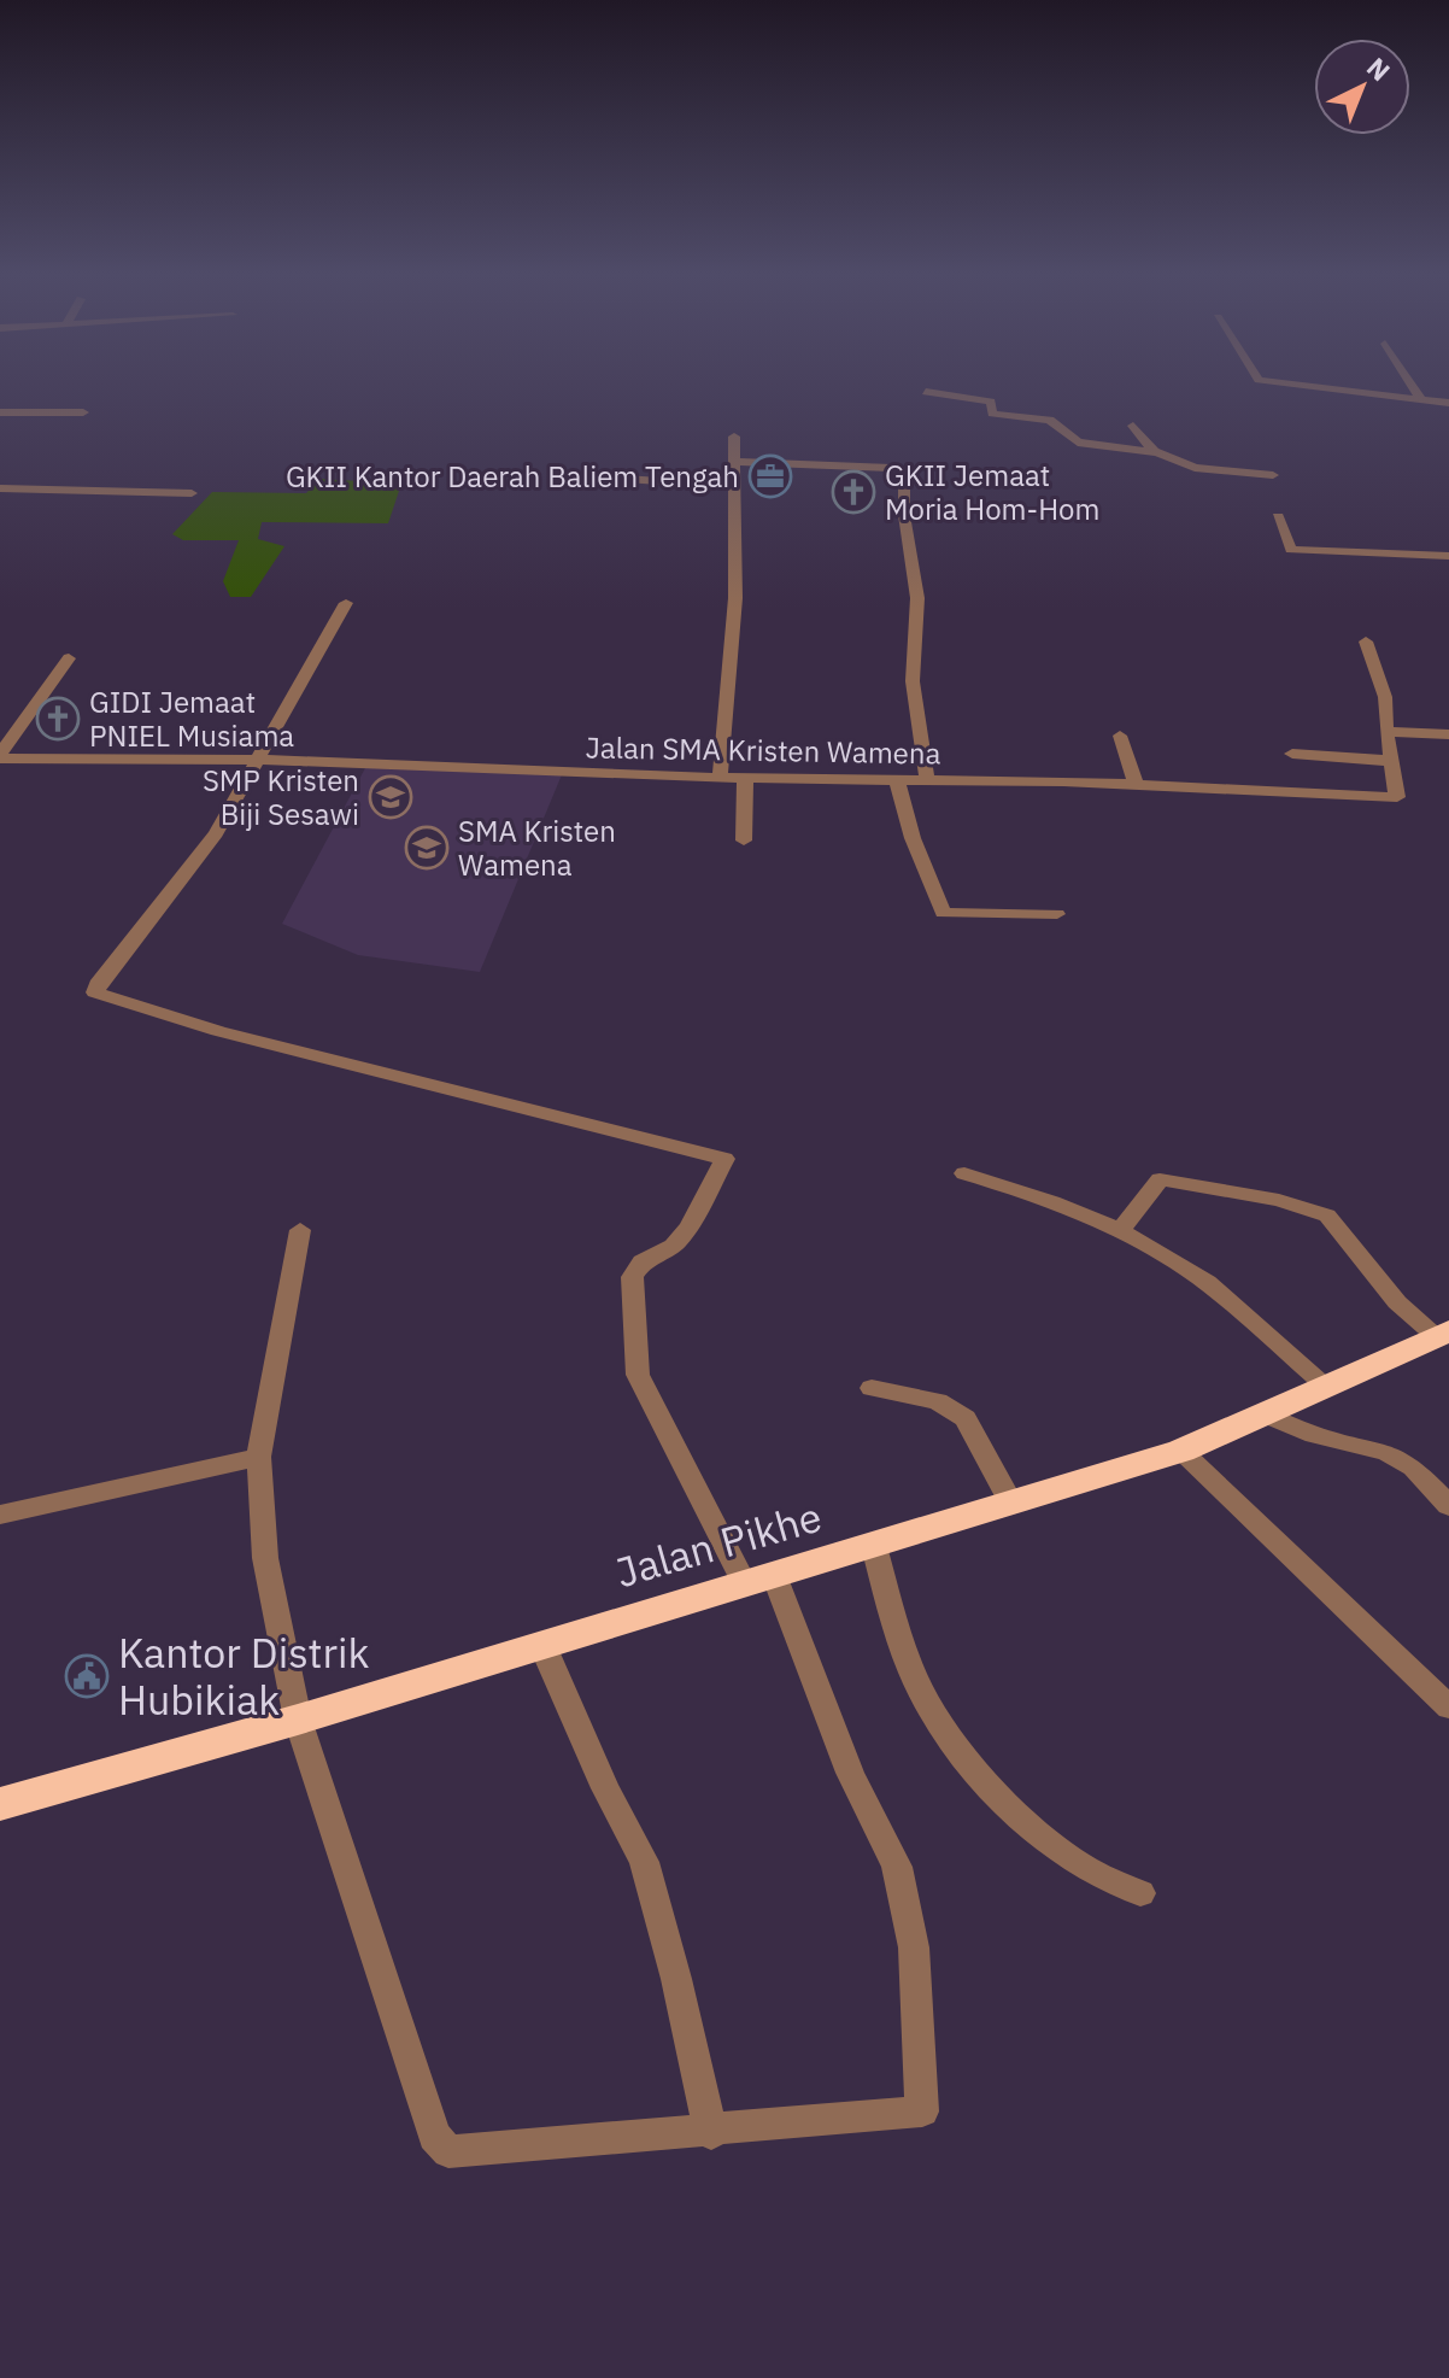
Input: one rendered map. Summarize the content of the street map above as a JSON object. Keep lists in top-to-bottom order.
{
  "streets": {
    "highway": ["Jalan Pikhe"],
    "street": ["Jalan SMA Kristen Wamena"]
  },
  "places": {
    "office": ["GKII Kantor Daerah Baliem Tengah"],
    "church": ["GKII Jemaat Moria Hom-Hom", "GIDI Jemaat PNIEL Musiama"],
    "school or university": ["SMP Kristen Biji Sesawi", "SMA Kristen Wamena"],
    "public building": ["Kantor Distrik Hubikiak"]
  },
  "north": "top right"
}
